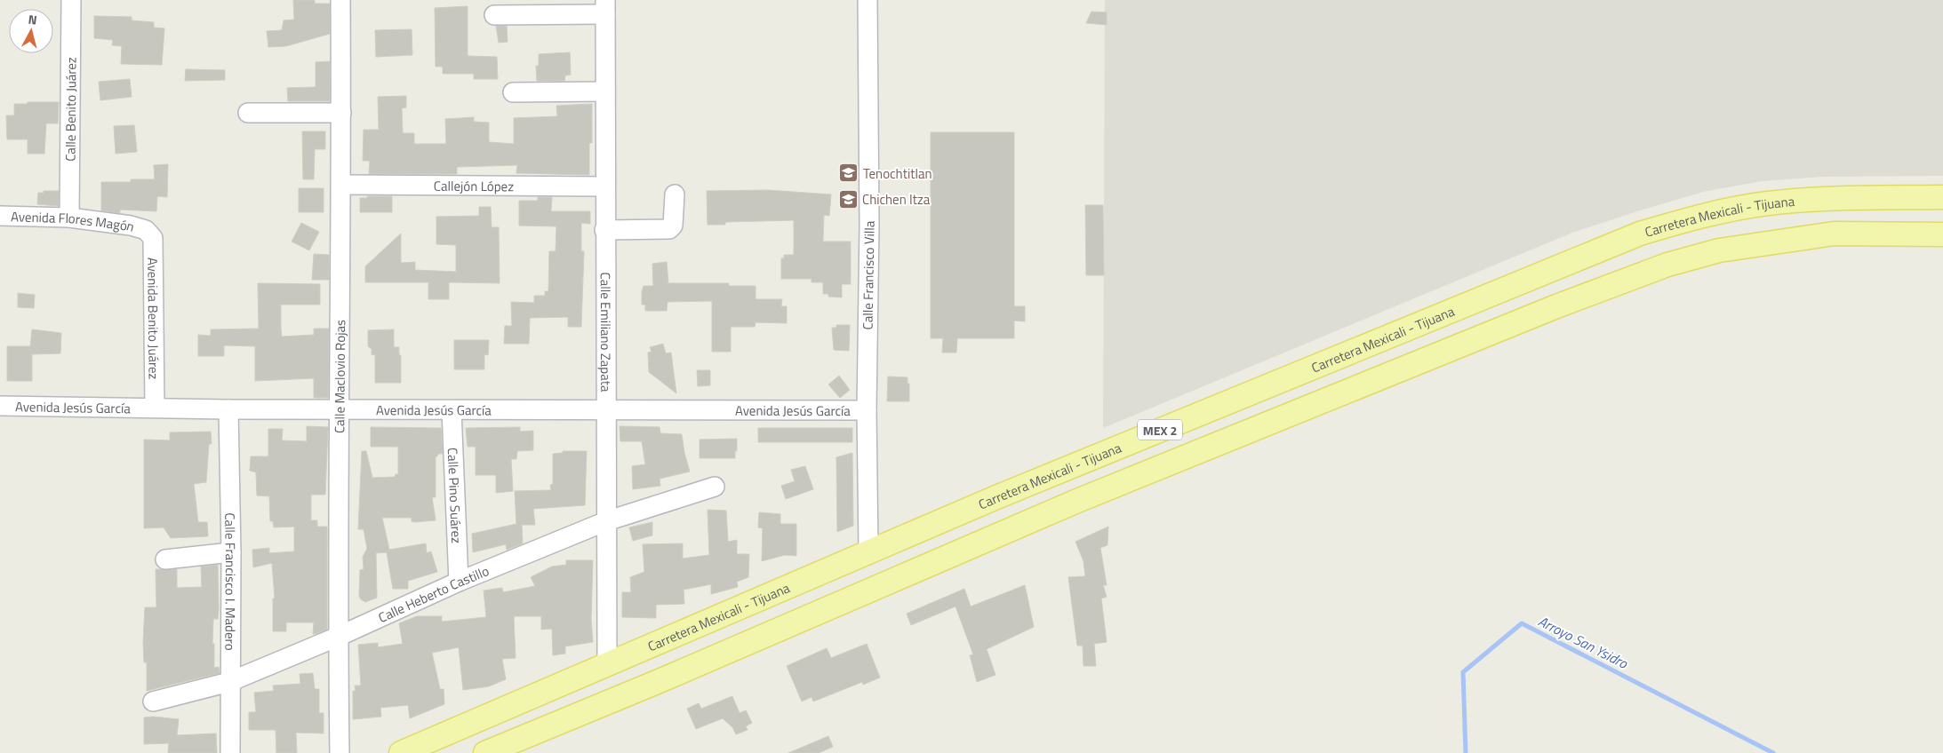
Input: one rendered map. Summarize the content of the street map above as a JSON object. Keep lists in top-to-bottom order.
{
  "streets": {
    "main road": ["Carretera Mexicali - Tijuana", "MEX 2"],
    "street": [
      "Calle Benito Juárez",
      "Callejón López",
      "Avenida Flores Magón",
      "Calle Francisco Villa",
      "Avenida Benito Juárez",
      "Calle Emiliano Zapata",
      "Calle Maclovio Rojas",
      "Avenida Jesús García",
      "Calle Pino Suárez",
      "Calle Francisco I. Madero",
      "Calle Heberto Castillo"
    ]
  },
  "crossings": [
    ["Calle Benito Juárez", "Avenida Flores Magón"],
    ["Callejón López", "Calle Emiliano Zapata"],
    ["Callejón López", "Calle Maclovio Rojas"],
    ["Carretera Mexicali - Tijuana", "Calle Francisco Villa"],
    ["Carretera Mexicali - Tijuana", "Calle Emiliano Zapata"],
    ["Avenida Flores Magón", "Avenida Benito Juárez"],
    ["Calle Francisco Villa", "Avenida Jesús García"],
    ["Avenida Benito Juárez", "Avenida Jesús García"],
    ["Calle Emiliano Zapata", "Avenida Jesús García"],
    ["Calle Emiliano Zapata", "Calle Heberto Castillo"],
    ["Calle Maclovio Rojas", "Avenida Jesús García"],
    ["Calle Maclovio Rojas", "Calle Heberto Castillo"],
    ["Avenida Jesús García", "Calle Pino Suárez"],
    ["Avenida Jesús García", "Calle Francisco I. Madero"],
    ["Calle Pino Suárez", "Calle Heberto Castillo"],
    ["Calle Francisco I. Madero", "Calle Heberto Castillo"]
  ],
  "water": ["Arroyo San Ysidro"],
  "places": {
    "school or university": ["Tenochtitlan", "Chichen Itza"]
  },
  "north": "top"
}
